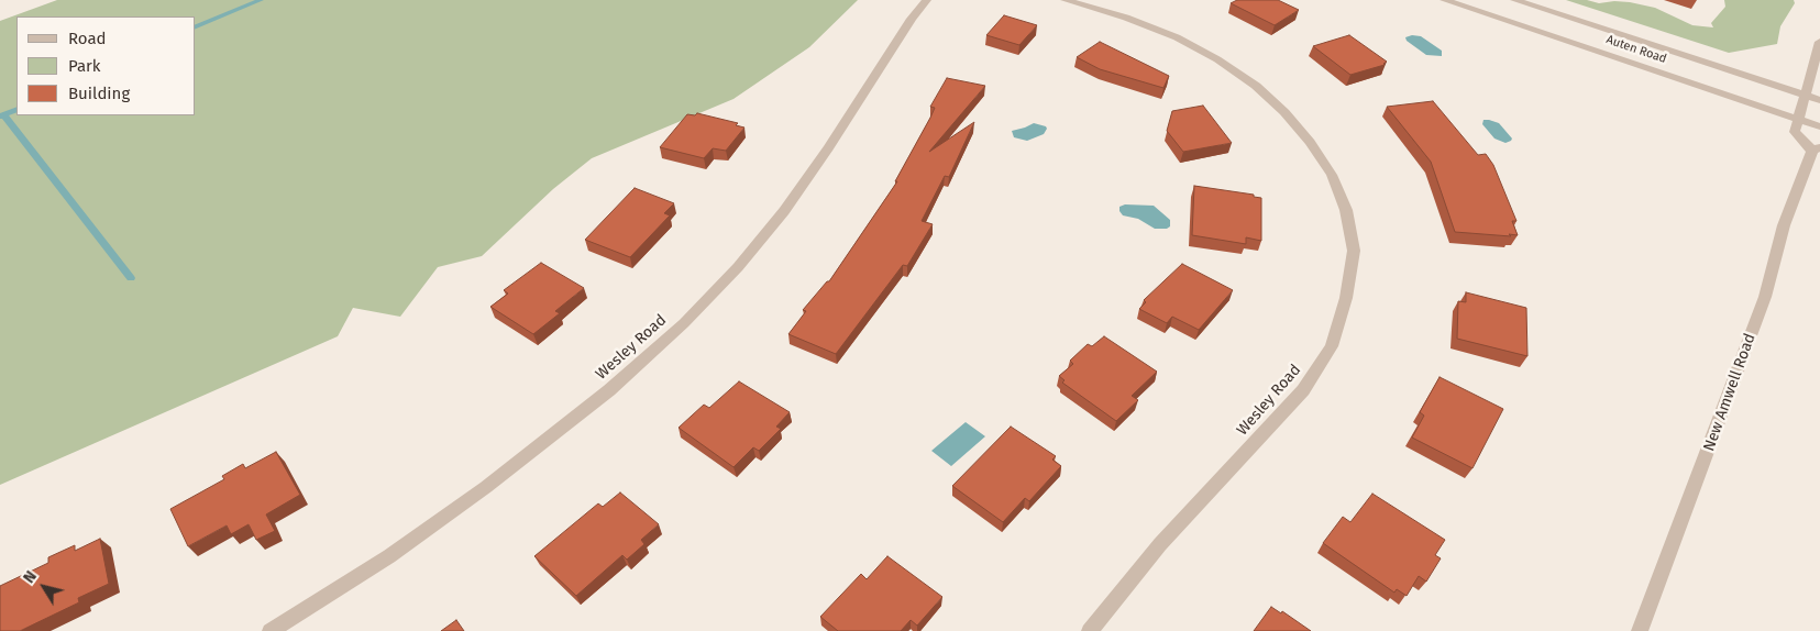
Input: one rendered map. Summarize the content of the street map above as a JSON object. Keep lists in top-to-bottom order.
{
  "streets": {
    "street": ["Auten Road", "Wesley Road", "New Amwell Road"]
  },
  "crossings": [
    ["Auten Road", "New Amwell Road"]
  ],
  "legend": ["Road", "Park", "Building"],
  "north": "top left"
}
